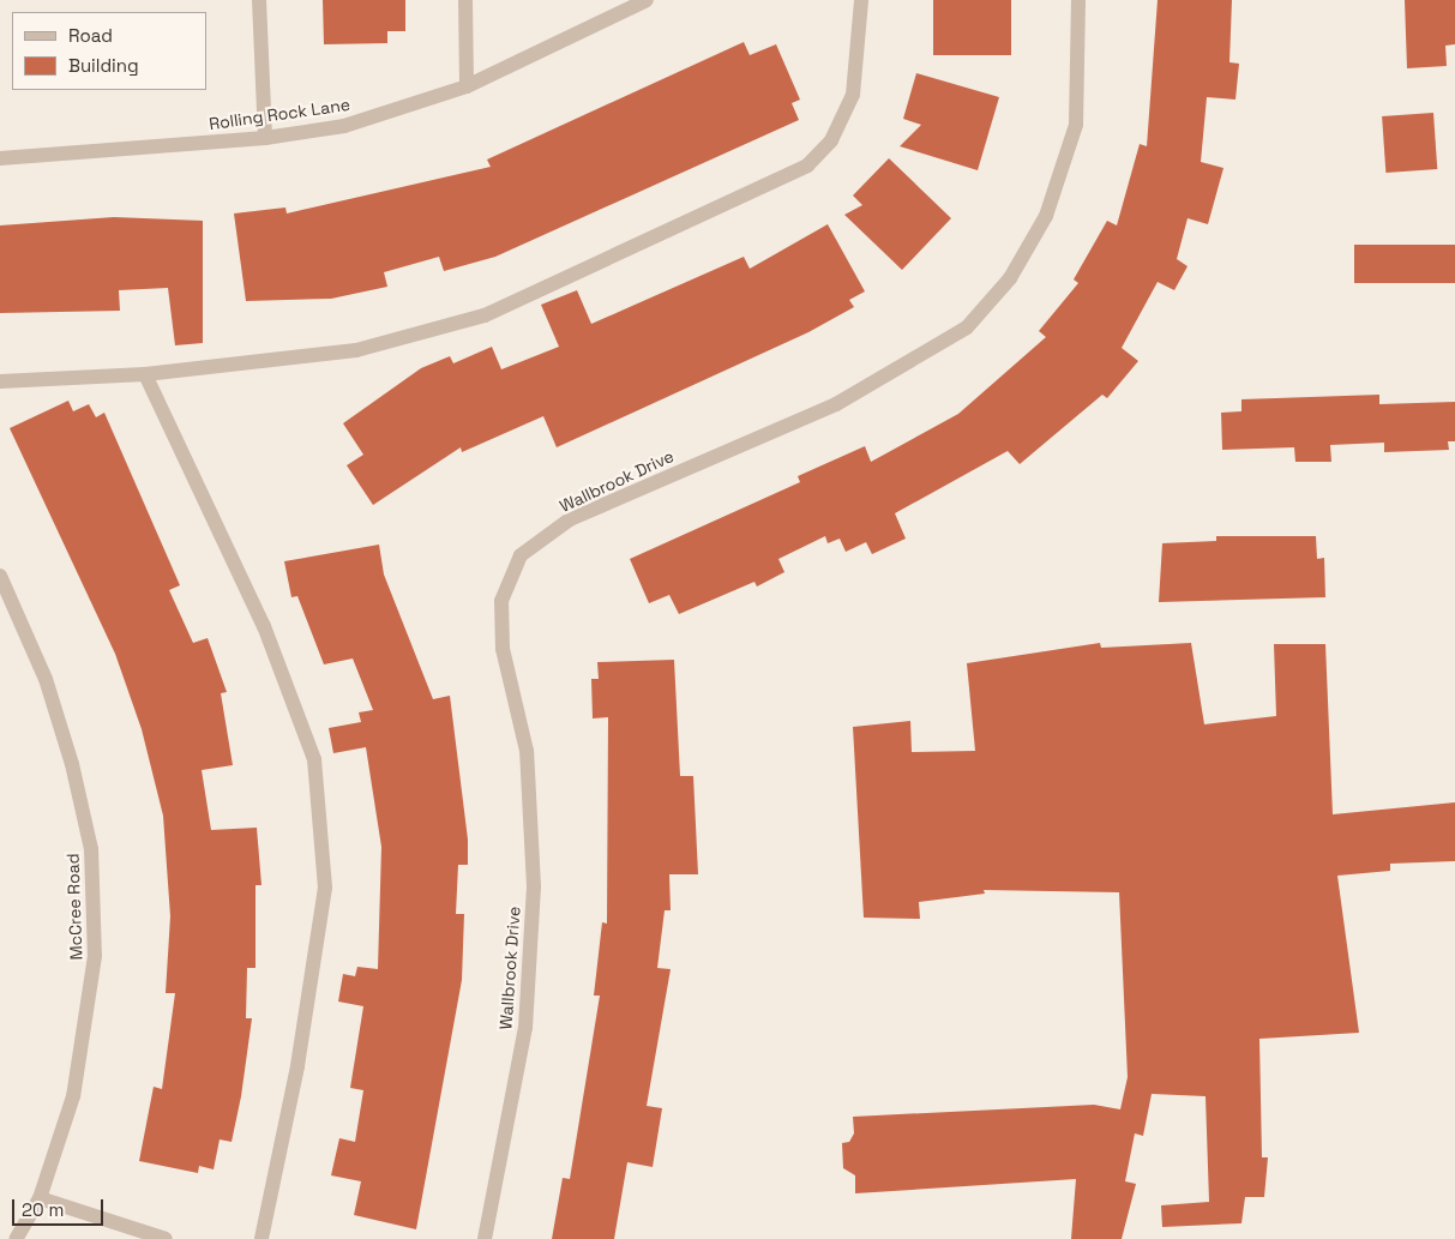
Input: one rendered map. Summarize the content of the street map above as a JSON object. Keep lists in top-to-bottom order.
{
  "streets": {
    "street": ["Rolling Rock Lane", "Wallbrook Drive", "McCree Road"]
  },
  "legend": ["Road", "Building"],
  "scale_bar": "20 m"
}
